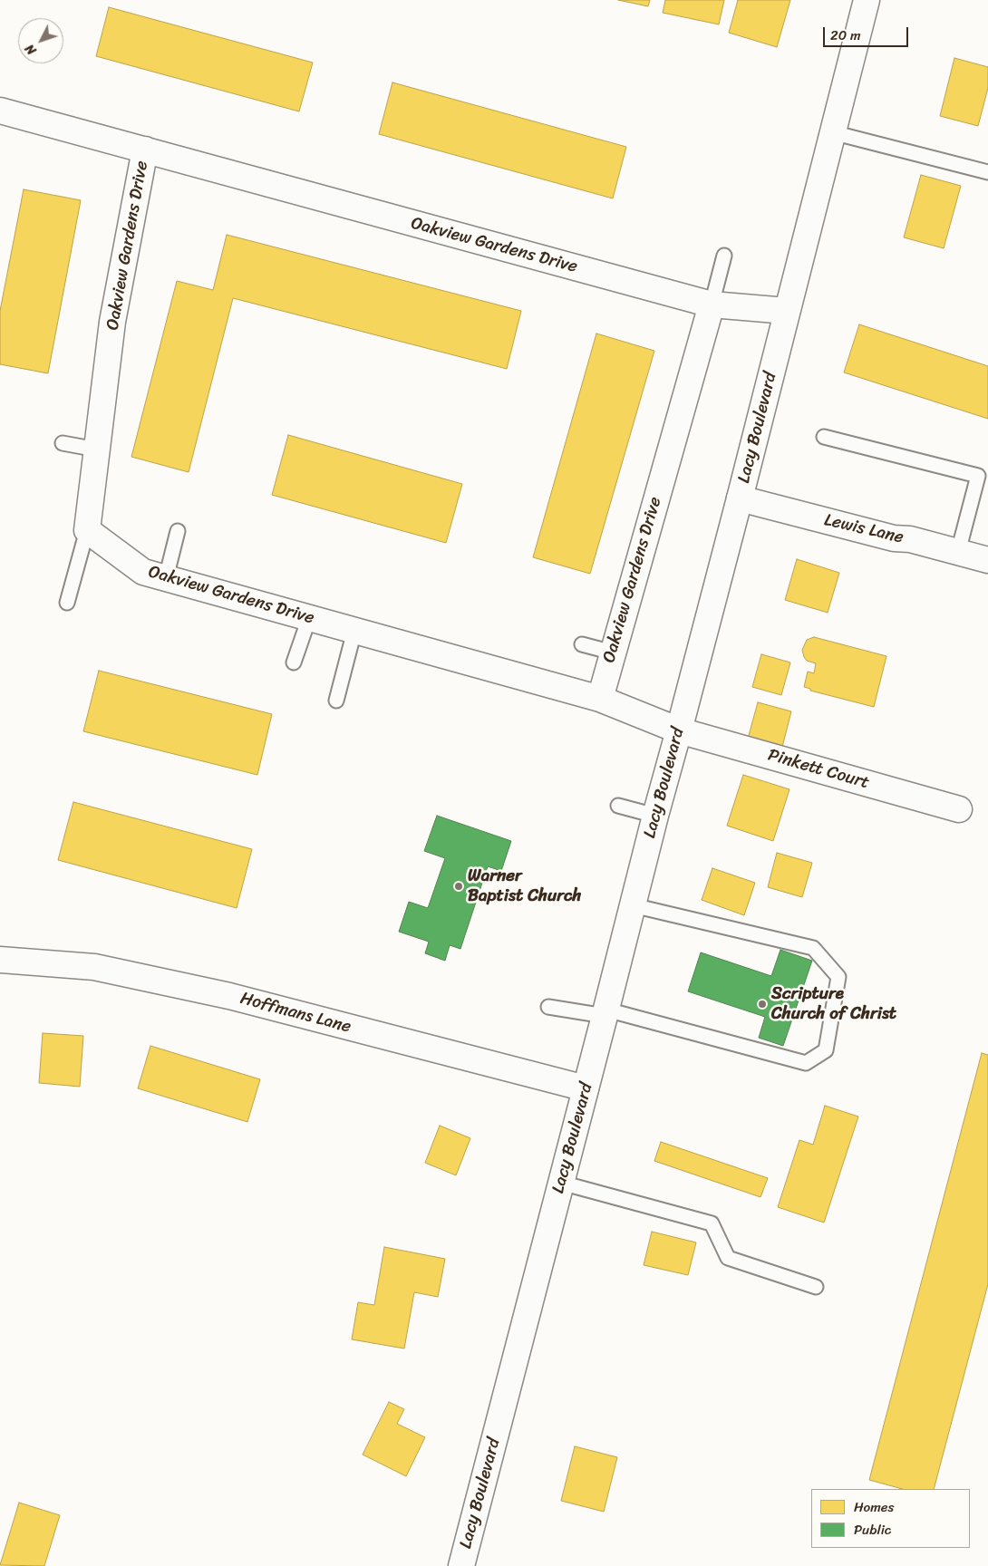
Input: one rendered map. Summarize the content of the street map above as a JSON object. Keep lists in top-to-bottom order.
{
  "streets": {
    "street": [
      "Oakview Gardens Drive",
      "Lacy Boulevard",
      "Lewis Lane",
      "Pinkett Court",
      "Hoffmans Lane"
    ]
  },
  "crossings": [
    ["Oakview Gardens Drive", "Lacy Boulevard"],
    ["Oakview Gardens Drive", "Pinkett Court"],
    ["Lacy Boulevard", "Lewis Lane"],
    ["Lacy Boulevard", "Pinkett Court"],
    ["Lacy Boulevard", "Hoffmans Lane"]
  ],
  "places": ["Warner Baptist Church", "Scripture Church of Christ"],
  "legend": ["Homes", "Public"],
  "scale_bar": "20 m",
  "north": "bottom left"
}
